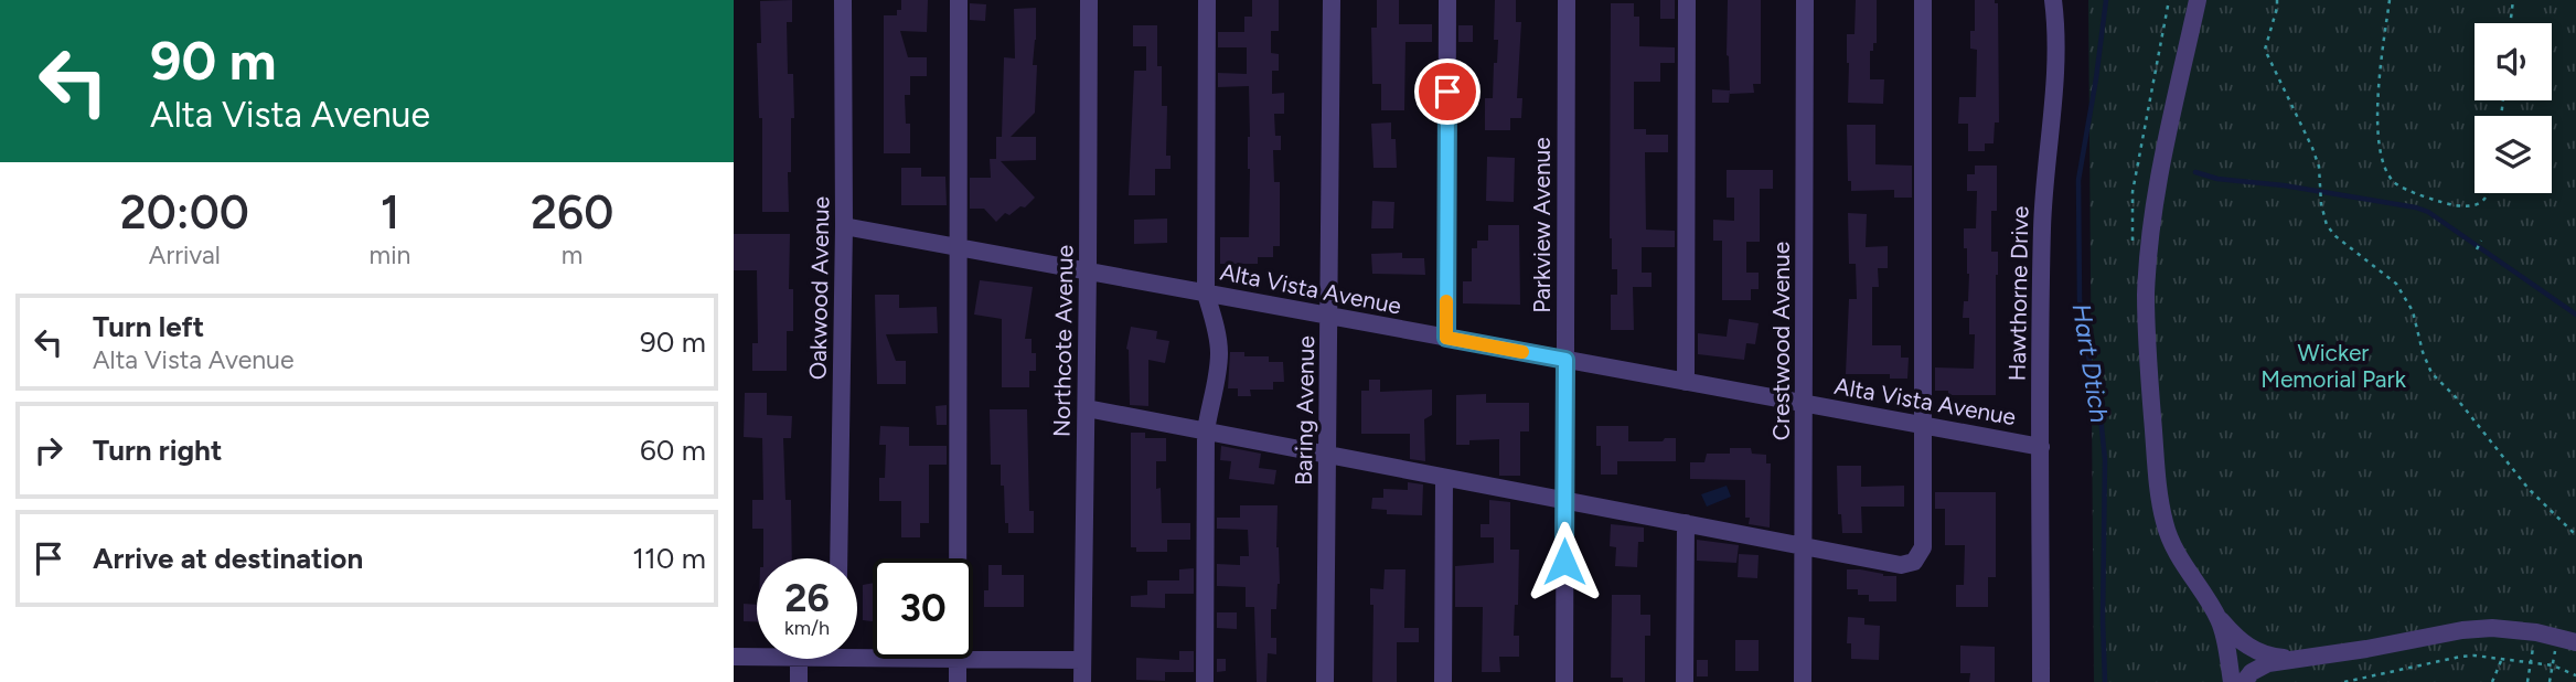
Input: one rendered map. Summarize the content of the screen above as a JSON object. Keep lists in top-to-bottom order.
{
  "streets": {
    "street": [
      "Parkview Avenue",
      "Oakwood Avenue",
      "Alta Vista Avenue",
      "Hawthorne Drive",
      "Northcote Avenue",
      "Crestwood Avenue",
      "Baring Avenue"
    ]
  },
  "crossings": [
    ["Parkview Avenue", "Alta Vista Avenue"],
    ["Oakwood Avenue", "Alta Vista Avenue"],
    ["Alta Vista Avenue", "Hawthorne Drive"],
    ["Alta Vista Avenue", "Northcote Avenue"],
    ["Alta Vista Avenue", "Crestwood Avenue"],
    ["Alta Vista Avenue", "Baring Avenue"]
  ],
  "water": ["Hart Dtich"],
  "parks": ["Wicker Memorial Park"],
  "page": {
    "turn": ["90 m", "Alta Vista Avenue"],
    "eta": [
      "20:00",
      "Arrival",
      "1",
      "min",
      "260",
      "m"
    ],
    "list": [
      {
        "name": "Turn left",
        "note": "Alta Vista Avenue",
        "value": "90 m"
      },
      {
        "name": "Turn right",
        "value": "60 m"
      },
      {
        "name": "Arrive at destination",
        "value": "110 m"
      }
    ],
    "speed": "26 km/h",
    "limit": "30"
  }
}
